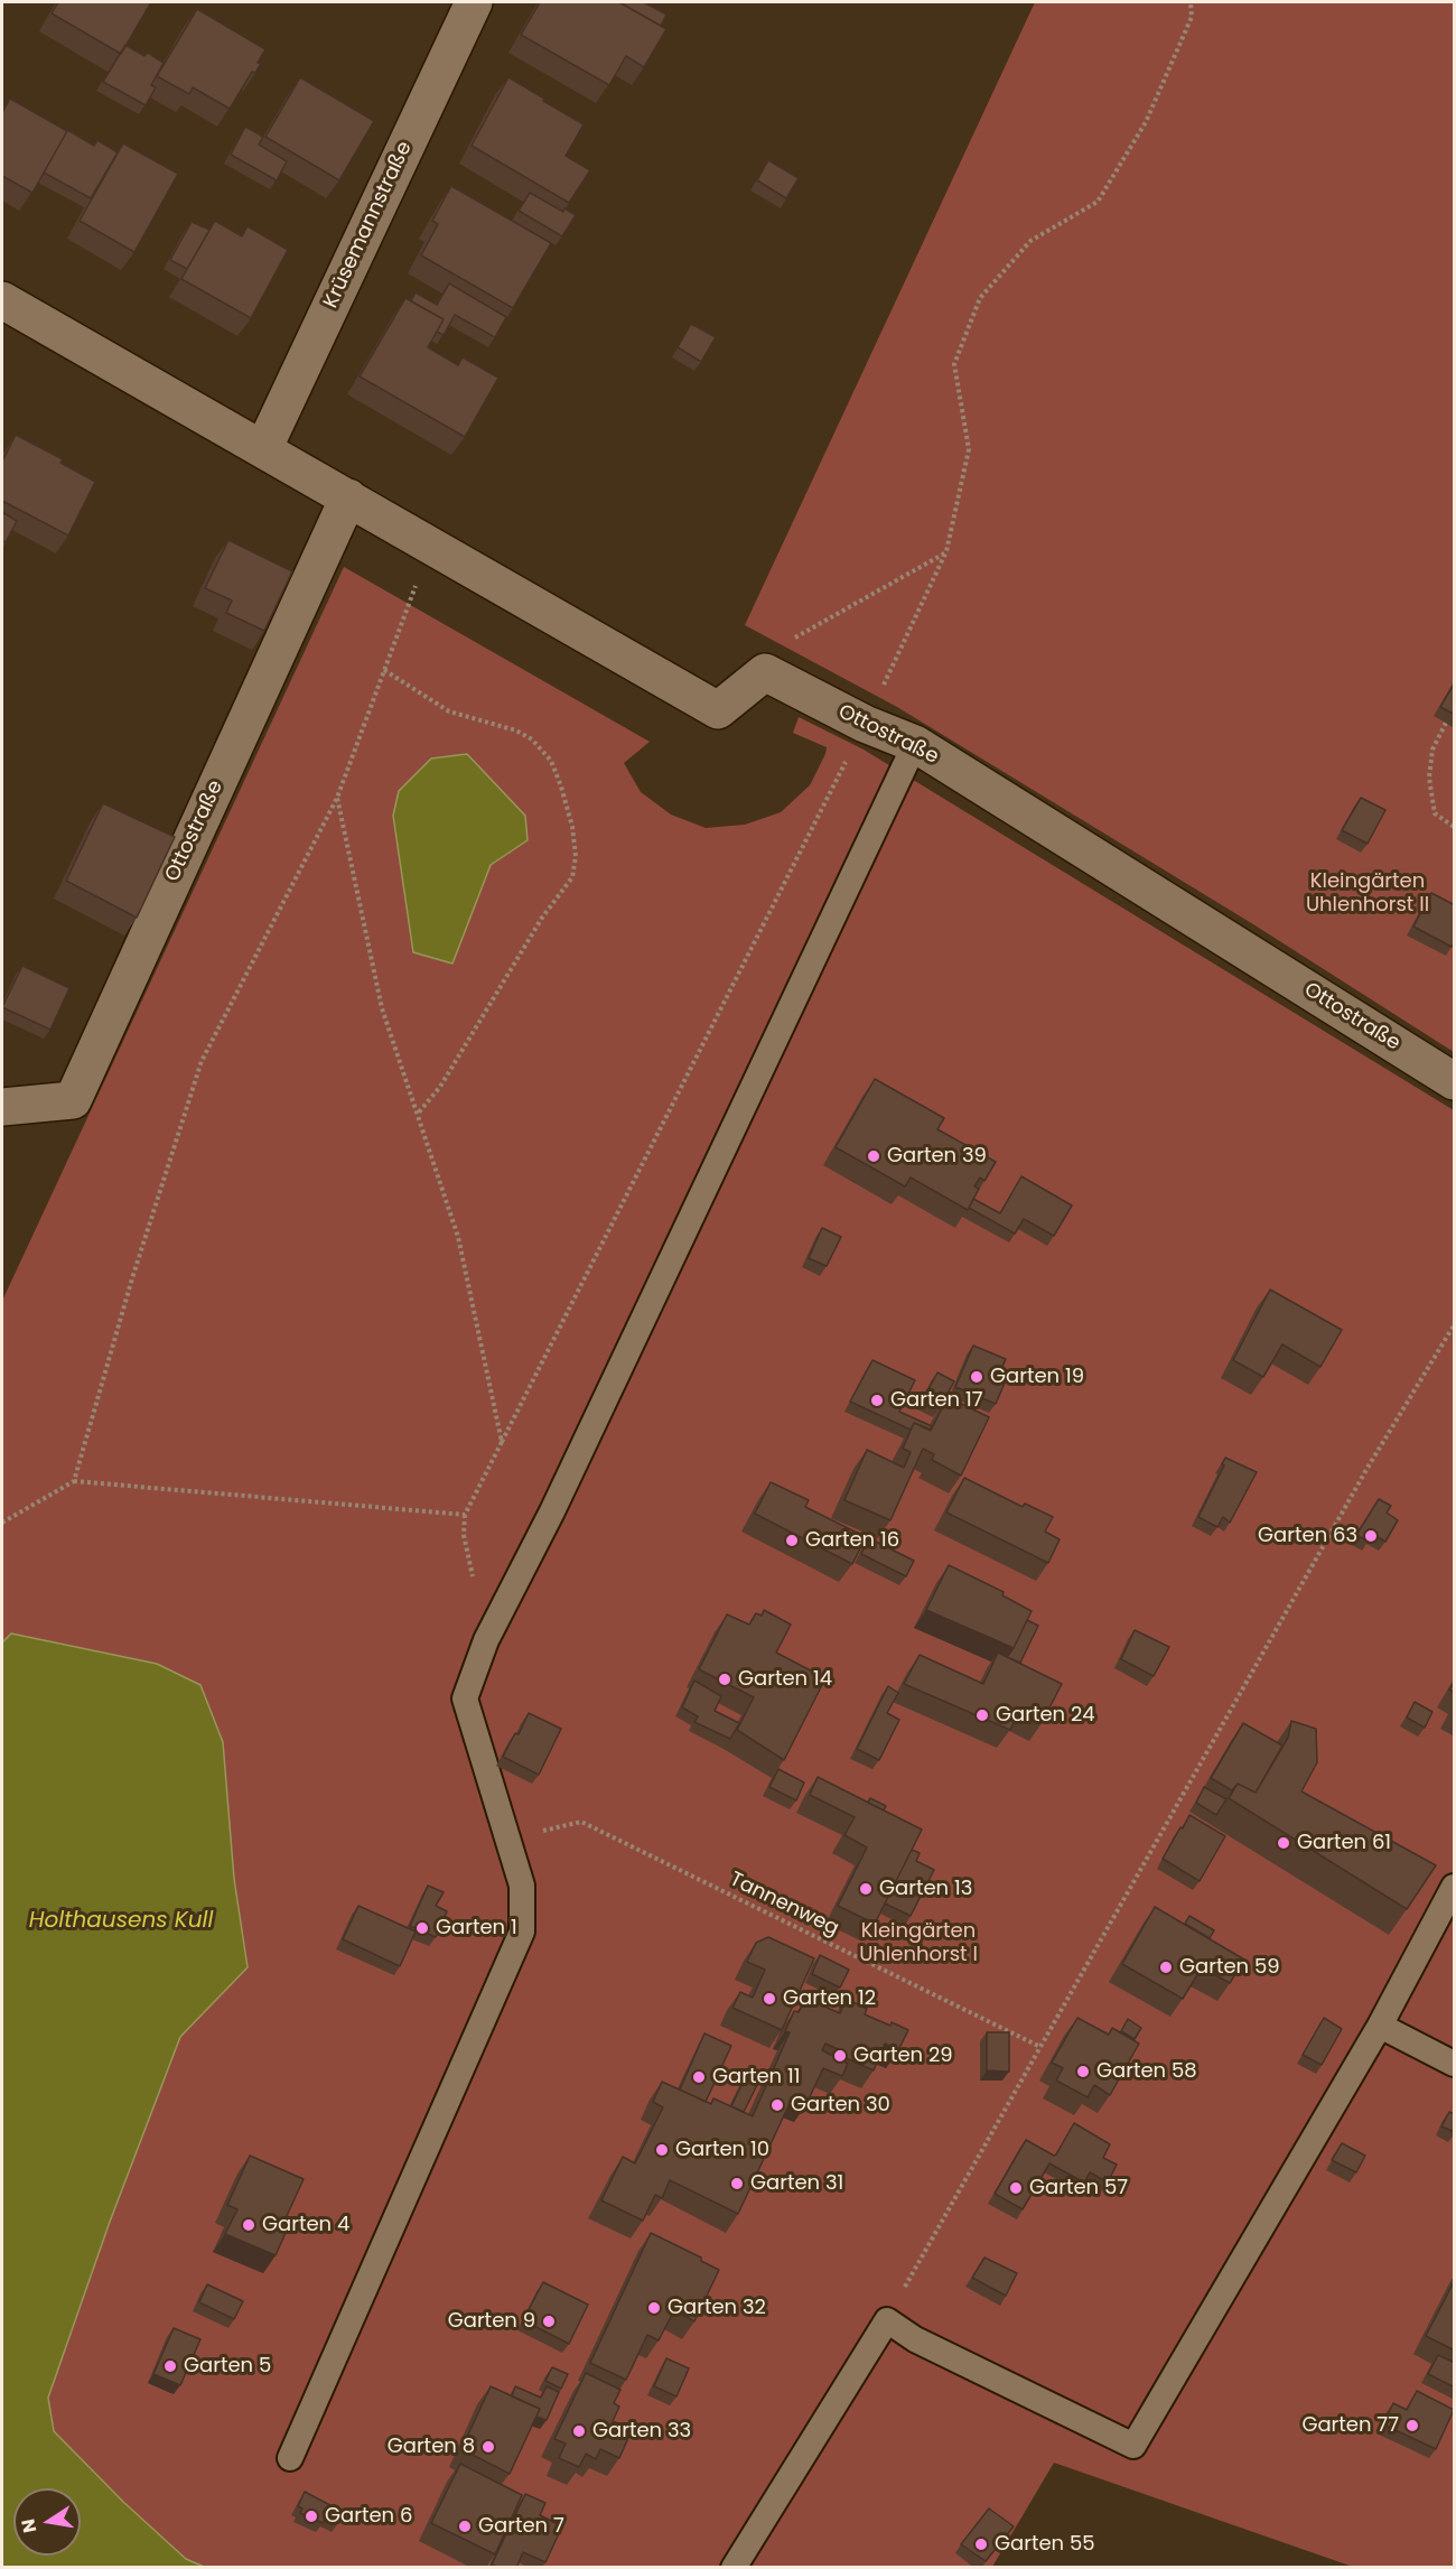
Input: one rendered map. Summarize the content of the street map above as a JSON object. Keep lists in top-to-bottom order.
{
  "streets": {
    "street": ["Krüsemannstraße", "Ottostraße"],
    "path": ["Tannenweg"]
  },
  "water": ["Holthausens Kull"],
  "parks": ["Kleingärten Uhlenhorst II", "Kleingärten Uhlenhorst I"],
  "places": [
    "Garten 39",
    "Garten 19",
    "Garten 17",
    "Garten 63",
    "Garten 16",
    "Garten 14",
    "Garten 24",
    "Garten 61",
    "Garten 13",
    "Garten 1",
    "Garten 59",
    "Garten 12",
    "Garten 29",
    "Garten 58",
    "Garten 11",
    "Garten 30",
    "Garten 10",
    "Garten 31",
    "Garten 57",
    "Garten 4",
    "Garten 32",
    "Garten 9",
    "Garten 5",
    "Garten 77",
    "Garten 33",
    "Garten 8",
    "Garten 6",
    "Garten 7",
    "Garten 55"
  ],
  "north": "left"
}
